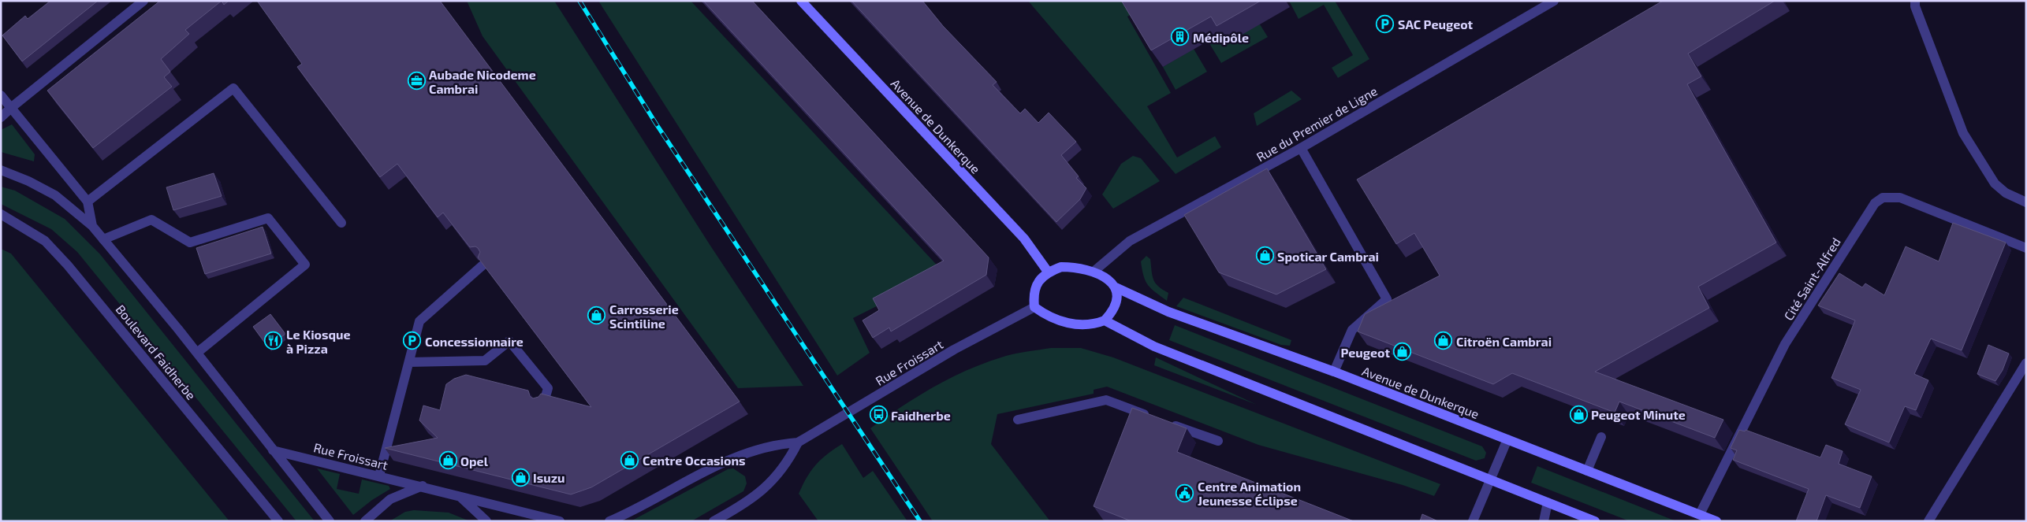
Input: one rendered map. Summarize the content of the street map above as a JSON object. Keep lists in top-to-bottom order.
{
  "streets": {
    "main road": ["Avenue de Dunkerque"],
    "street": [
      "Rue du Premier de Ligne",
      "Cité Saint-Alfred",
      "Boulevard Faidherbe",
      "Rue Froissart"
    ]
  },
  "crossings": [
    ["Rue du Premier de Ligne", "Avenue de Dunkerque"],
    ["Rue du Premier de Ligne", "Rue Froissart"],
    ["Avenue de Dunkerque", "Cité Saint-Alfred"],
    ["Avenue de Dunkerque", "Rue Froissart"]
  ],
  "places": {
    "parking": ["SAC Peugeot", "Concessionnaire"],
    "building": ["Médipôle"],
    "office": ["Aubade Nicodeme Cambrai"],
    "shop": [
      "Spoticar Cambrai",
      "Carrosserie Scintiline",
      "Citroën Cambrai",
      "Peugeot",
      "Peugeot Minute",
      "Centre Occasions",
      "Opel",
      "Isuzu"
    ],
    "restaurant": ["Le Kiosque à Pizza"],
    "bus stop": ["Faidherbe"],
    "public building": ["Centre Animation Jeunesse Éclipse"]
  }
}
